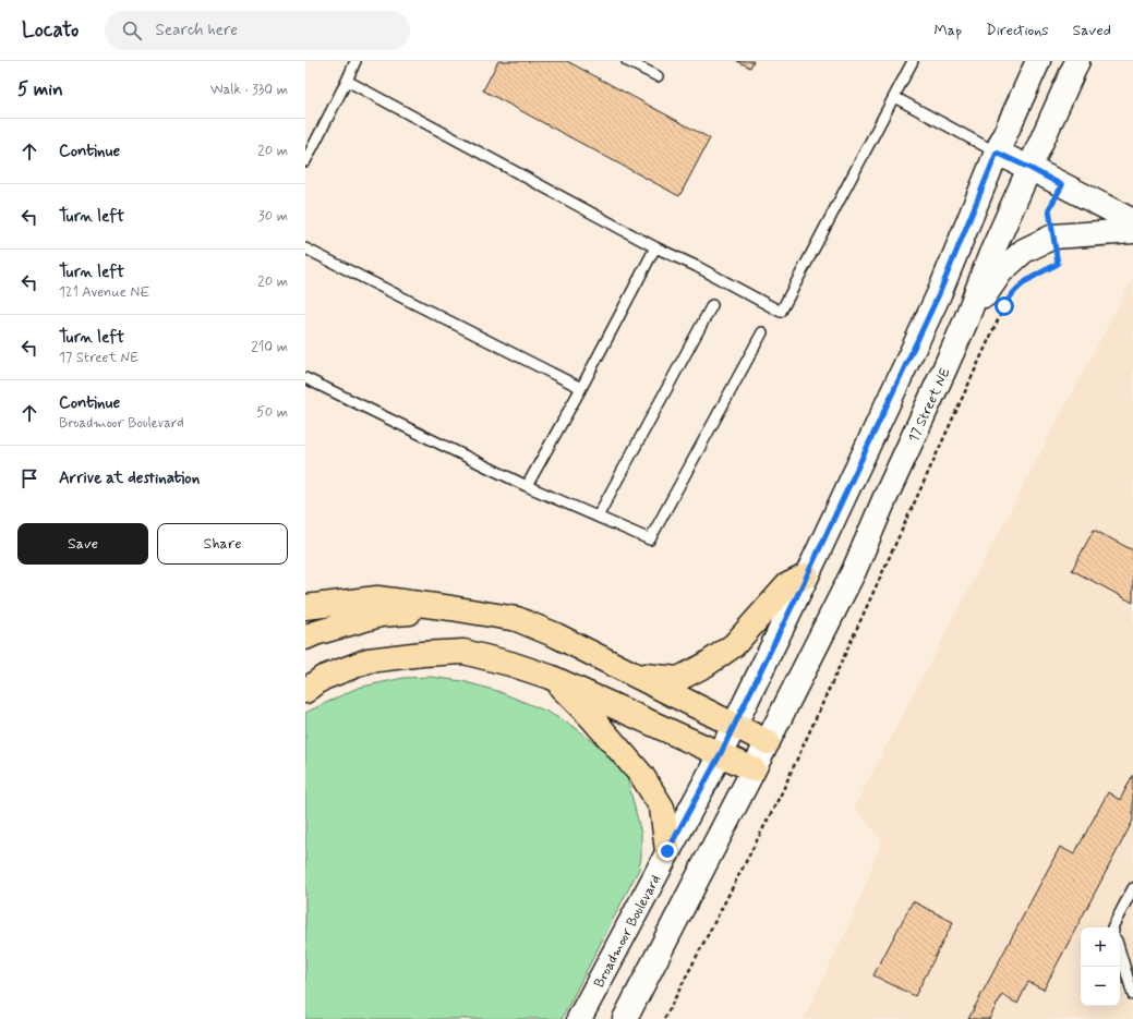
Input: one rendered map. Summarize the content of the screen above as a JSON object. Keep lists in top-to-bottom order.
{
  "streets": {
    "main road": ["17 Street NE", "Broadmoor Boulevard"]
  },
  "page": {
    "header": "Locato",
    "search": "Search here",
    "nav": ["Map", "Directions", "Saved"],
    "heading": ["5 min", "Walk · 330 m"],
    "list": [
      ["Continue", "20 m"],
      ["Turn left", "30 m"],
      ["Turn left", "121 Avenue NE", "20 m"],
      ["Turn left", "17 Street NE", "210 m"],
      ["Continue", "Broadmoor Boulevard", "50 m"],
      "Arrive at destination"
    ],
    "buttons": ["Save", "Share"],
    "map_buttons": ["+", "−"]
  }
}
